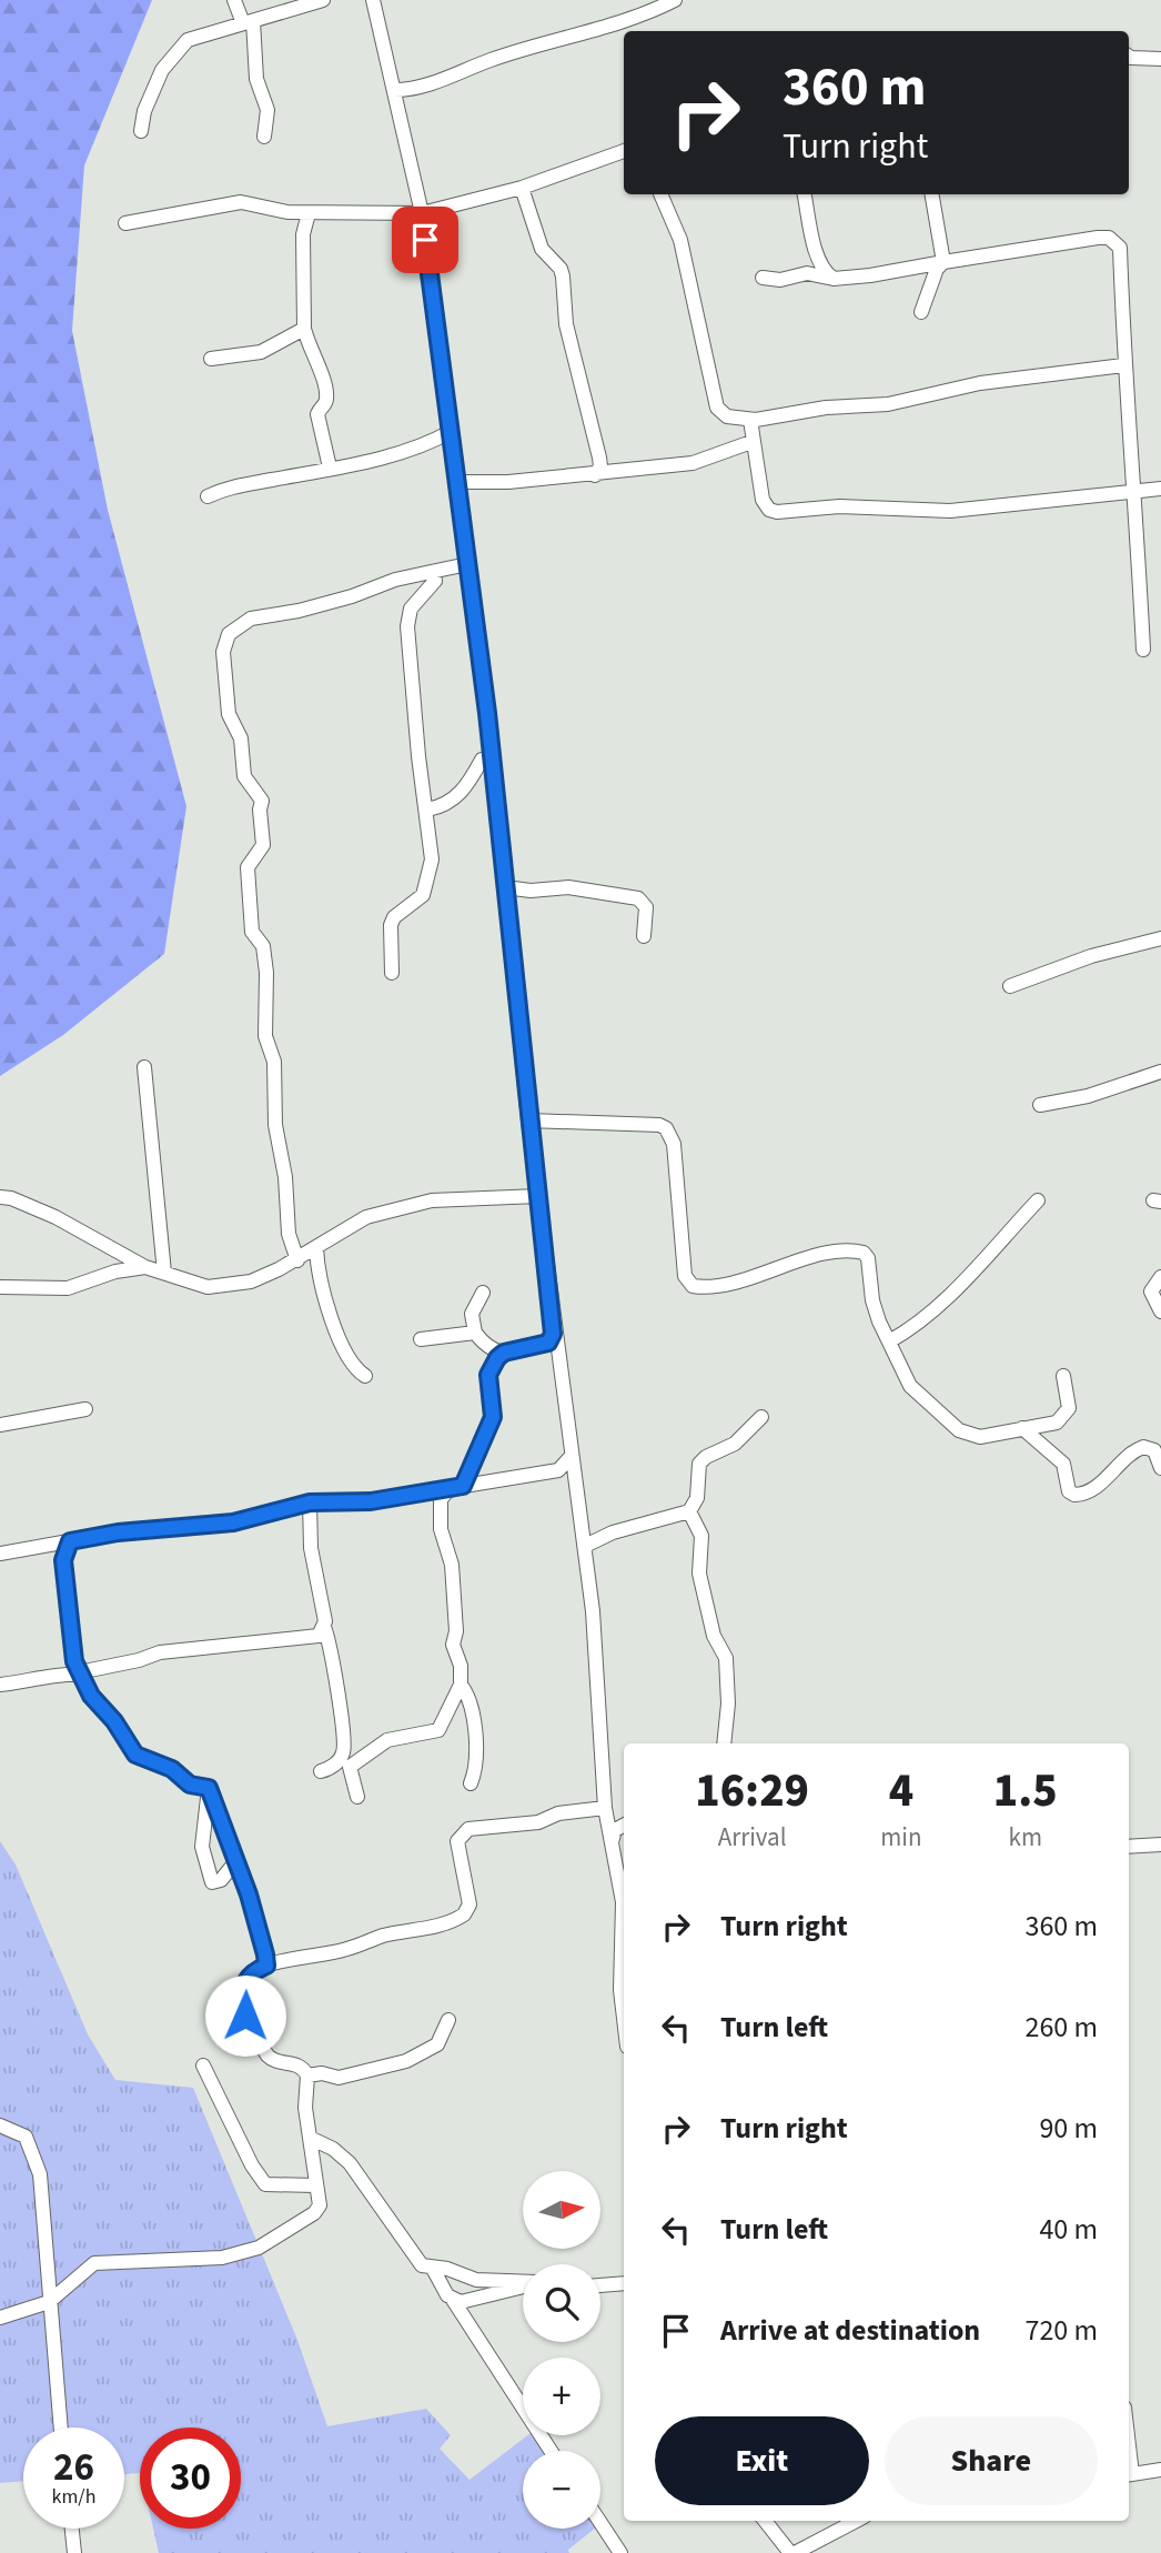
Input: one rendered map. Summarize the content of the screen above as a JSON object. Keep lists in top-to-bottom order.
{
  "north": "right",
  "page": {
    "turn": ["360 m", "Turn right"],
    "eta": [
      "16:29",
      "Arrival",
      "4",
      "min",
      "1.5",
      "km"
    ],
    "list": [
      {
        "name": "Turn right",
        "value": "360 m"
      },
      {
        "name": "Turn left",
        "value": "260 m"
      },
      {
        "name": "Turn right",
        "value": "90 m"
      },
      {
        "name": "Turn left",
        "value": "40 m"
      },
      {
        "name": "Arrive at destination",
        "value": "720 m"
      }
    ],
    "map_buttons": ["+", "−"],
    "buttons": ["Exit", "Share"],
    "speed": "26 km/h",
    "limit": "30"
  }
}
